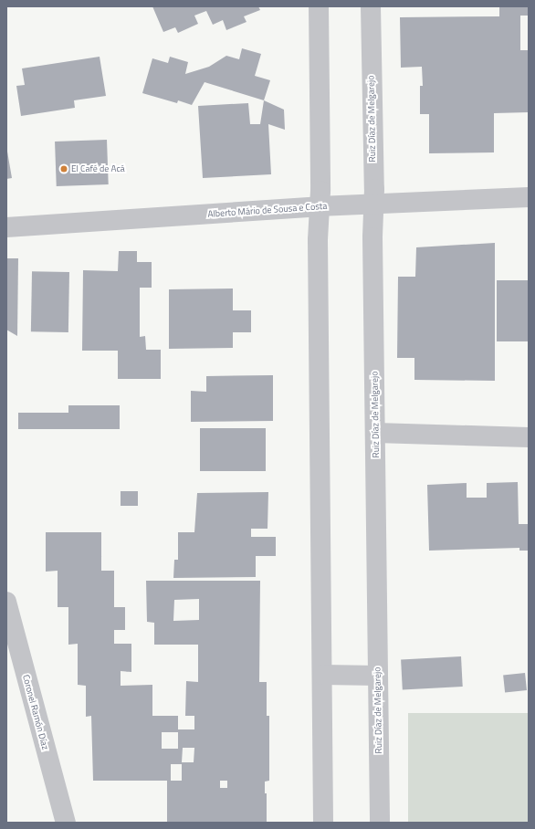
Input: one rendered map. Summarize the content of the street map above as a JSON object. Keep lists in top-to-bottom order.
{
  "streets": {
    "street": ["Ruiz Díaz de Melgarejo", "Alberto Mário de Sousa e Costa", "Coronel Ramón Díaz"]
  },
  "crossings": [
    ["Ruiz Díaz de Melgarejo", "Alberto Mário de Sousa e Costa"]
  ],
  "places": ["El Café de Acá"]
}
